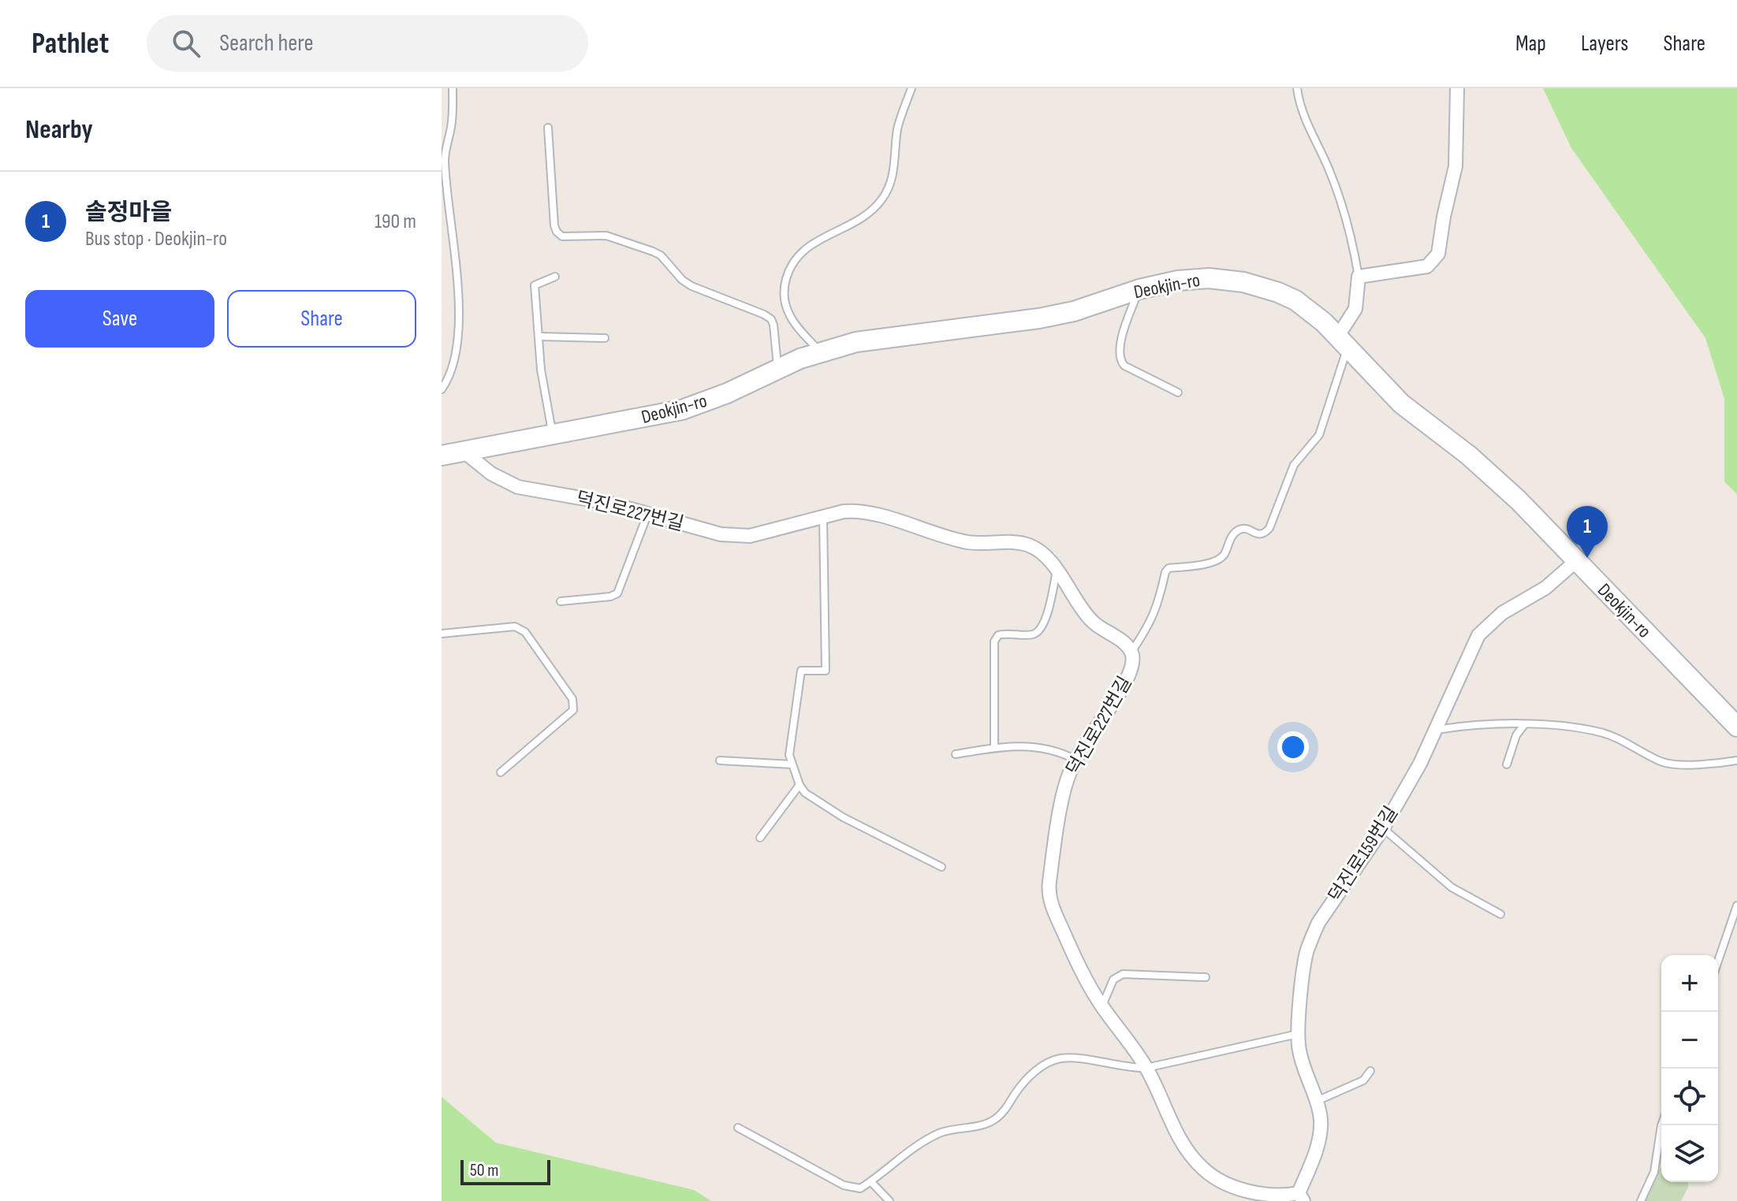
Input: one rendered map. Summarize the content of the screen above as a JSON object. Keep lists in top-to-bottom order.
{
  "streets": {
    "street": ["Deokjin-ro", "덕진로227번길", "덕진로159번길"]
  },
  "crossings": [
    ["Deokjin-ro", "덕진로227번길"],
    ["Deokjin-ro", "덕진로159번길"],
    ["덕진로227번길", "덕진로159번길"]
  ],
  "scale_bar": "50 m",
  "page": {
    "header": "Pathlet",
    "search": "Search here",
    "nav": ["Map", "Layers", "Share"],
    "heading": "Nearby",
    "list": [
      {
        "mark": "1",
        "name": "솔정마을",
        "note": "Bus stop · Deokjin-ro",
        "value": "190 m"
      }
    ],
    "buttons": ["Save", "Share"],
    "pins": "1",
    "map_buttons": ["+", "−"],
    "scale": "50 m"
  }
}
